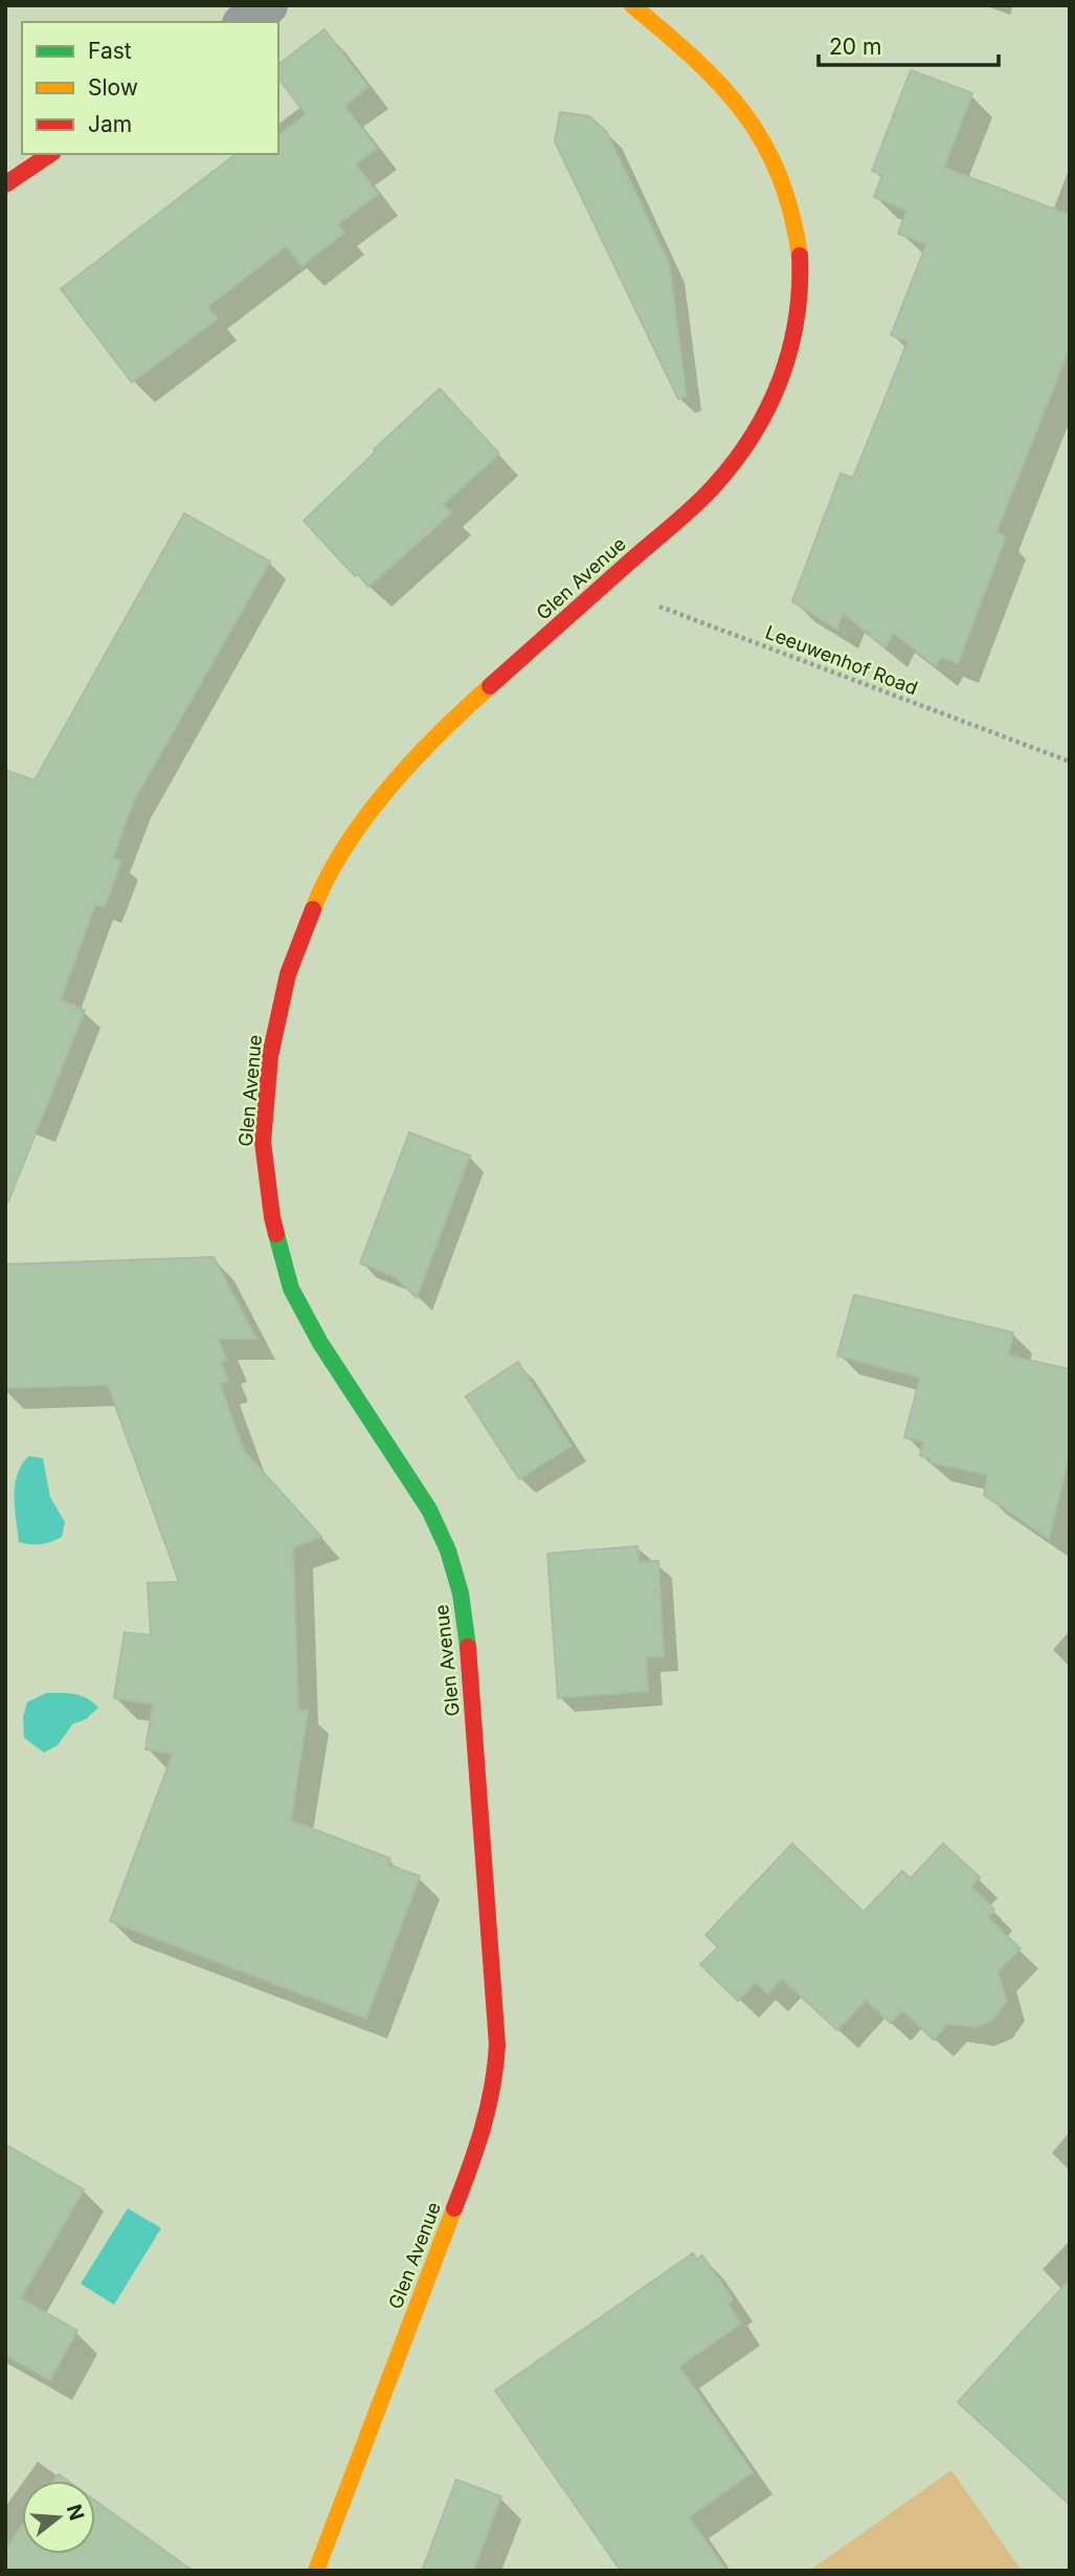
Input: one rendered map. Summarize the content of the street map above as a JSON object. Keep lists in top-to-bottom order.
{
  "streets": {
    "street": ["Glen Avenue"],
    "path": ["Leeuwenhof Road"]
  },
  "crossings": [
    ["Glen Avenue", "Leeuwenhof Road"]
  ],
  "legend": ["Fast", "Slow", "Jam"],
  "scale_bar": "20 m",
  "north": "right"
}
